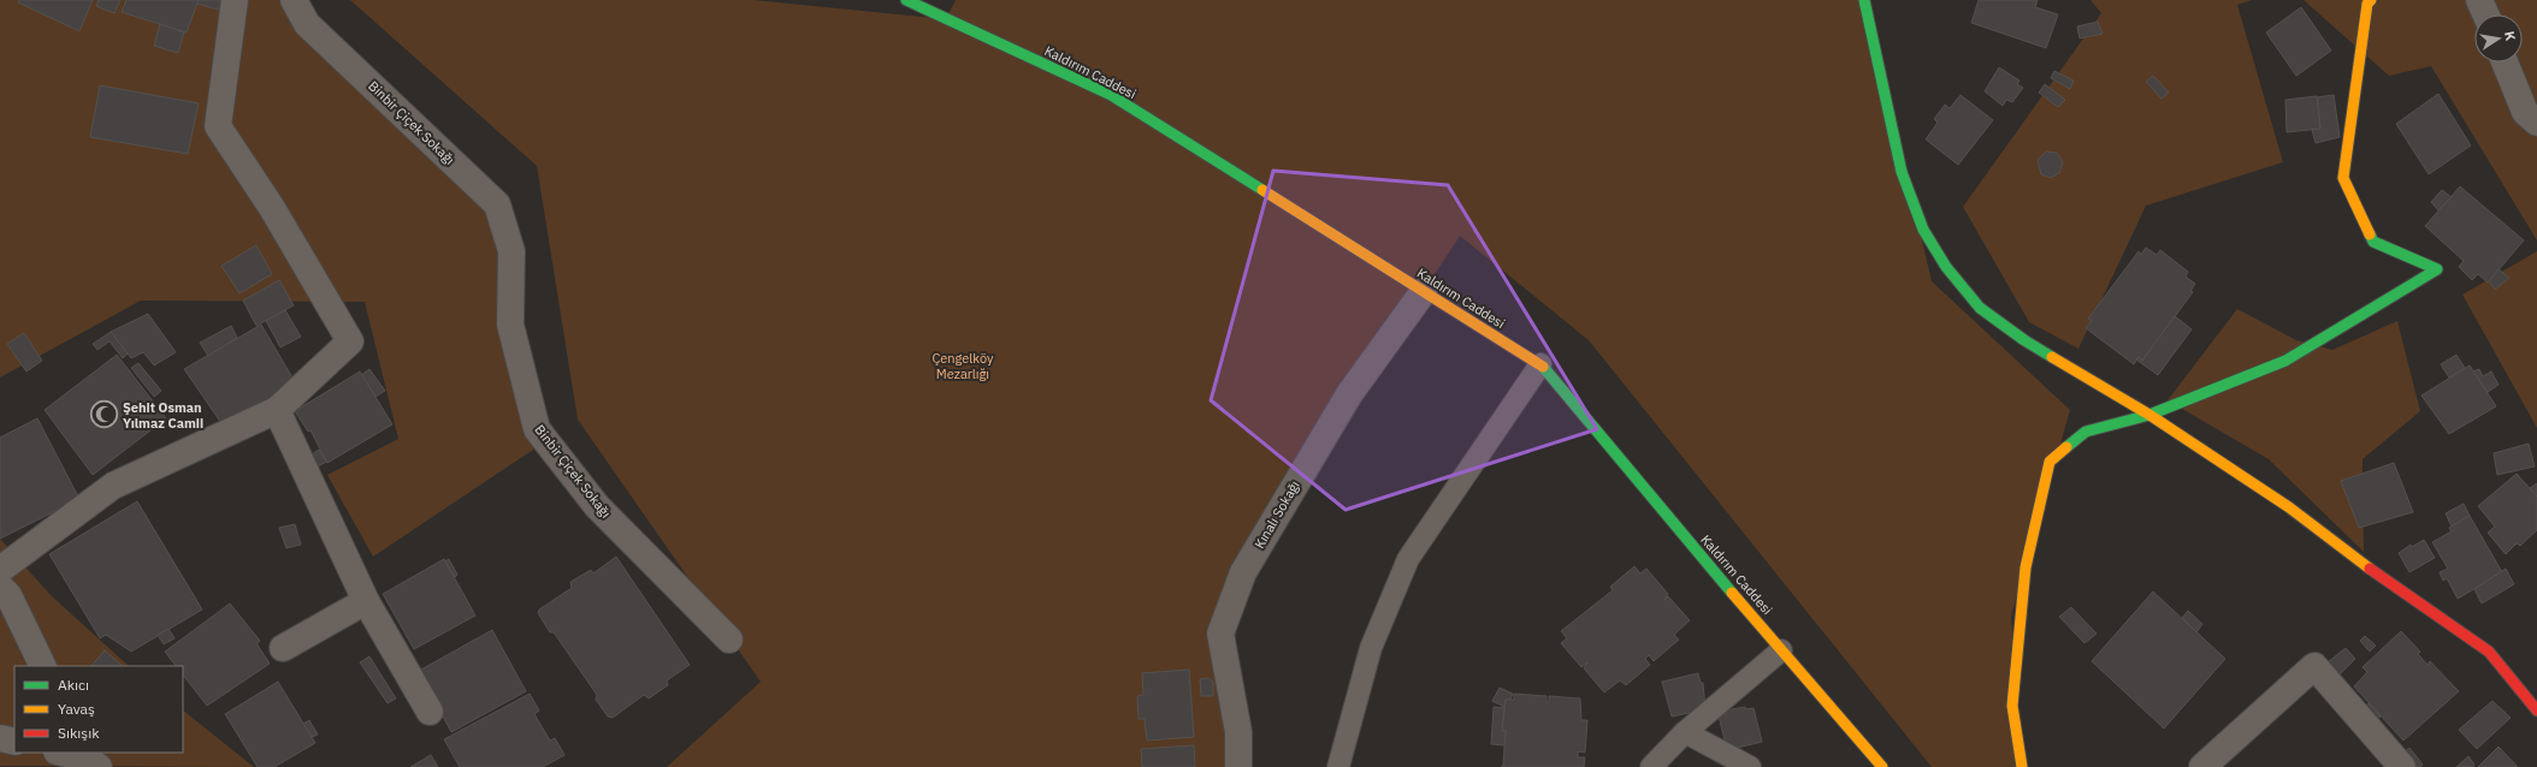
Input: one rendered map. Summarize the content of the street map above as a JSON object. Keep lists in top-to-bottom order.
{
  "streets": {
    "street": ["Kaldırım Caddesi", "Binbir Çiçek Sokağı", "Kınalı Sokağı"]
  },
  "crossings": [
    ["Kaldırım Caddesi", "Kınalı Sokağı"]
  ],
  "parks": ["Çengelköy Mezarlığı"],
  "places": {
    "mosque": ["Şehit Osman Yılmaz Camii"]
  },
  "legend": ["Akıcı", "Yavaş", "Sıkışık"],
  "north": "right"
}
